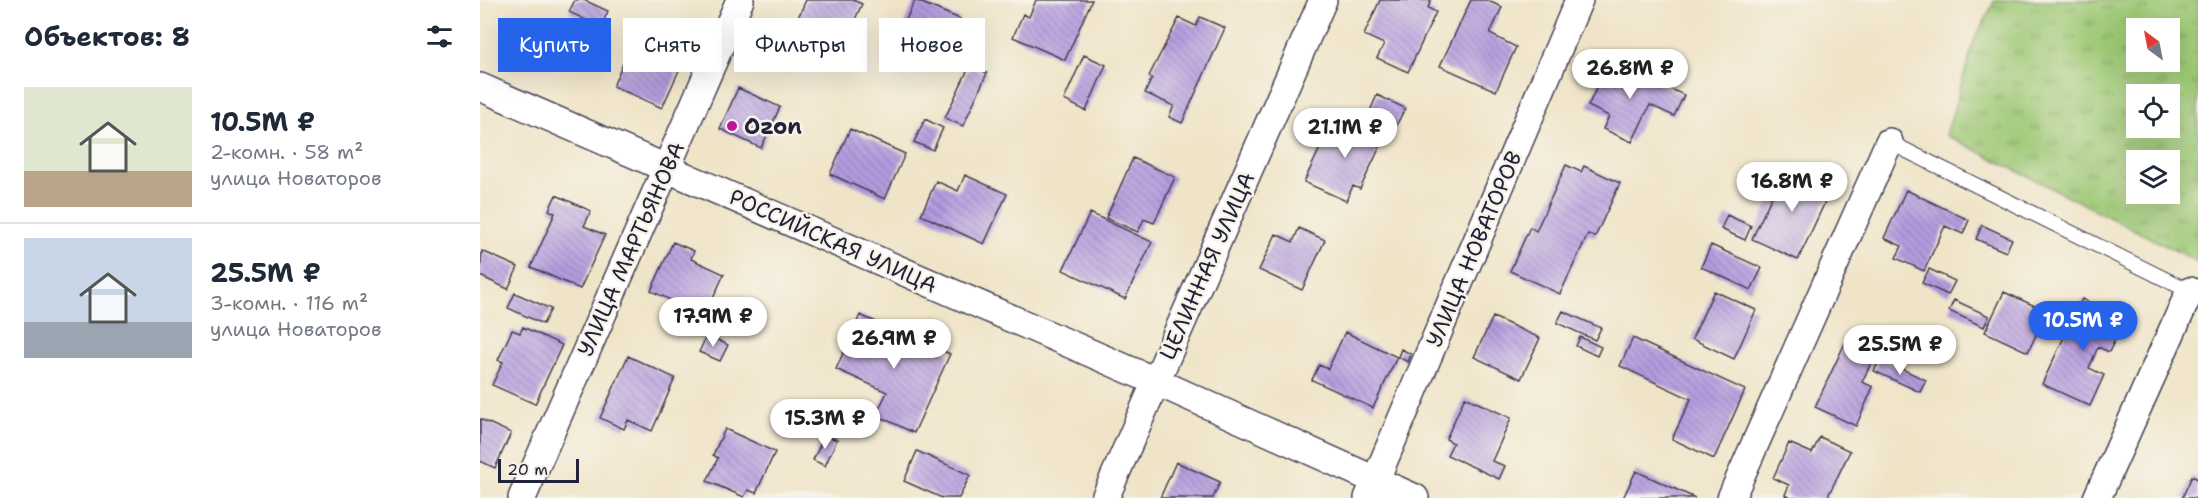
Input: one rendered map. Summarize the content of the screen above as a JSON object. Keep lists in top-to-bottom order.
{
  "streets": {
    "street": [
      "РОССИЙСКАЯ УЛИЦА",
      "УЛИЦА МАРТЬЯНОВА",
      "УЛИЦА НОВАТОРОВ",
      "ЦЕЛИННАЯ УЛИЦА"
    ]
  },
  "crossings": [
    ["РОССИЙСКАЯ УЛИЦА", "УЛИЦА МАРТЬЯНОВА"],
    ["РОССИЙСКАЯ УЛИЦА", "УЛИЦА НОВАТОРОВ"],
    ["РОССИЙСКАЯ УЛИЦА", "ЦЕЛИННАЯ УЛИЦА"]
  ],
  "places": ["Ozon"],
  "scale_bar": "20 m",
  "north": "top left",
  "page": {
    "heading": "Объектов: 8",
    "chip": [
      "Купить",
      "Снять",
      "Фильтры",
      "Новое"
    ],
    "price": [
      "26.8M ₽",
      "21.1M ₽",
      "16.8M ₽",
      "17.9M ₽",
      "10.5M ₽",
      "26.9M ₽",
      "25.5M ₽",
      "15.3M ₽"
    ],
    "list": [
      {
        "name": "10.5M ₽",
        "note": "2-комн. · 58 m² · улица Новаторов"
      },
      {
        "name": "25.5M ₽",
        "note": "3-комн. · 116 m² · улица Новаторов"
      }
    ],
    "scale": "20 m"
  }
}
